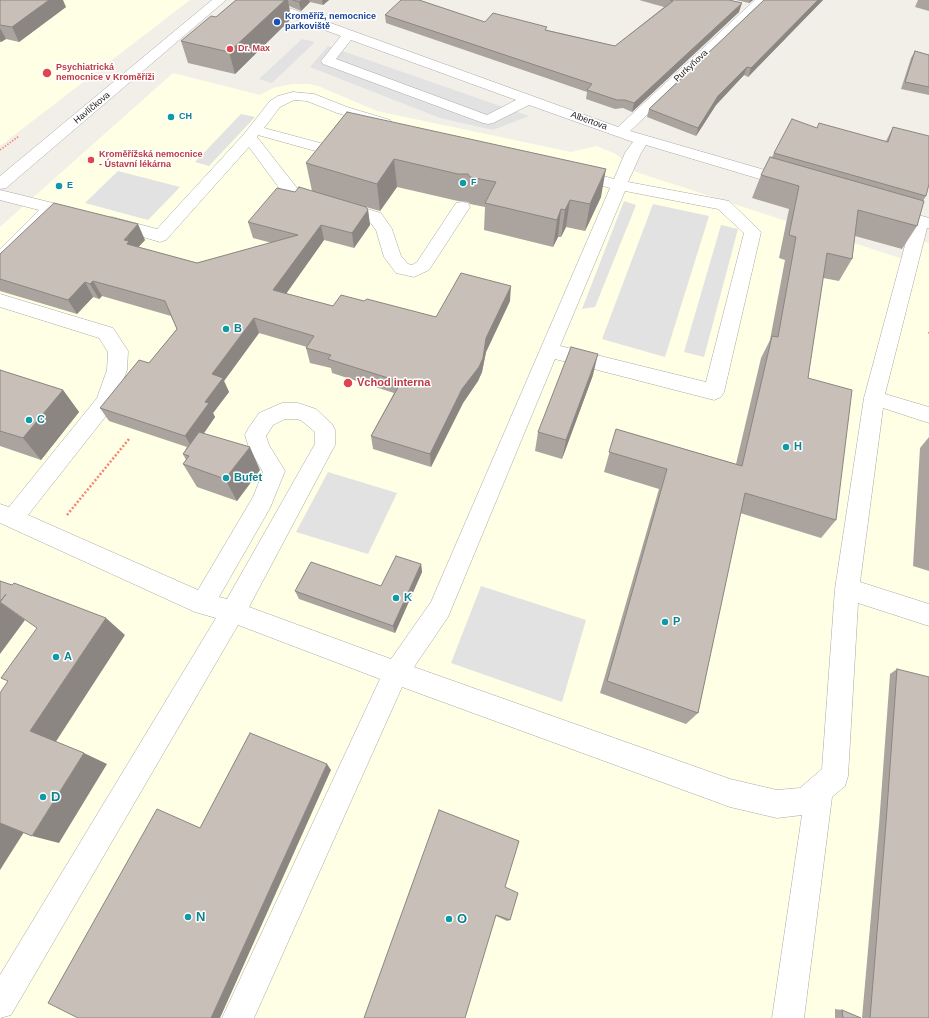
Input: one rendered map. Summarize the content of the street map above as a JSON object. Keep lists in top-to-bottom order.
{
  "streets": {
    "street": ["Purkyňova", "Havlíčkova", "Albertova"]
  },
  "crossings": [
    ["Purkyňova", "Albertova"]
  ],
  "places": [
    "Kroměříž, nemocnice parkoviště",
    "Dr. Max",
    "Psychiatrická nemocnice v Kroměříži",
    "CH",
    "Kroměřížská nemocnice - Ústavní lékárna",
    "F",
    "E",
    "B",
    "Vchod interna",
    "C",
    "H",
    "Bufet",
    "K",
    "P",
    "A",
    "D",
    "N",
    "O"
  ]
}
